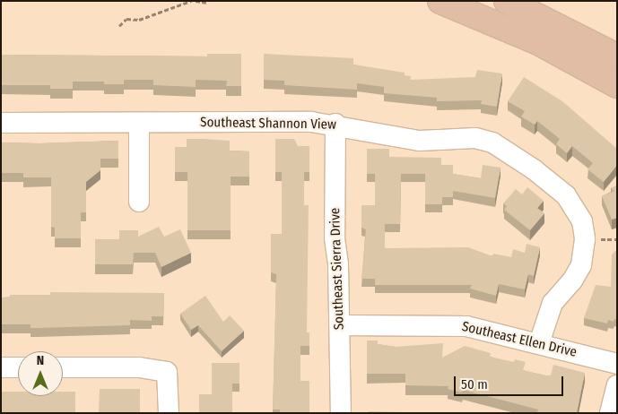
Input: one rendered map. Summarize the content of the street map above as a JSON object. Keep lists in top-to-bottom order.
{
  "streets": {
    "street": ["Southeast Shannon View", "Southeast Sierra Drive", "Southeast Ellen Drive"]
  },
  "crossings": [
    ["Southeast Shannon View", "Southeast Sierra Drive"],
    ["Southeast Shannon View", "Southeast Ellen Drive"],
    ["Southeast Sierra Drive", "Southeast Ellen Drive"]
  ],
  "scale_bar": "50 m",
  "north": "top"
}
